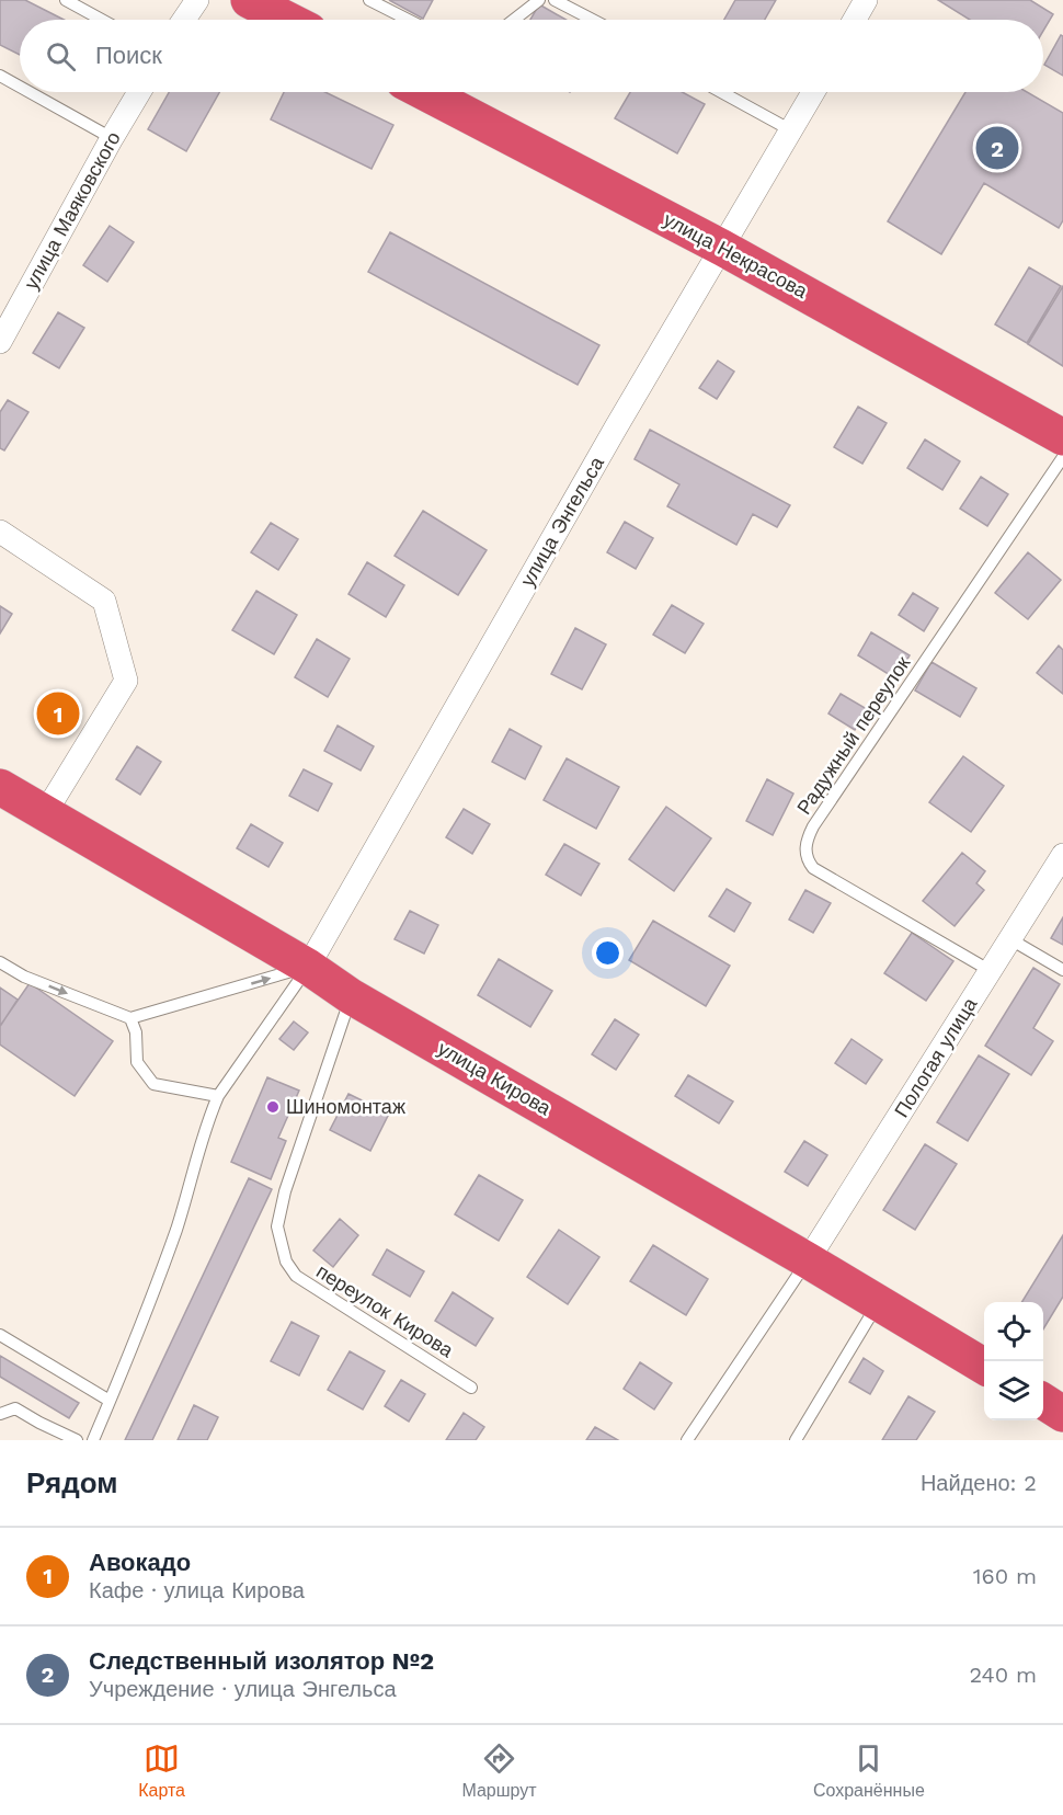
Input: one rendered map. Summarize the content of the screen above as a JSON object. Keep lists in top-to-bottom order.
{
  "streets": {
    "highway": ["улица Некрасова", "улица Кирова"],
    "street": ["улица Маяковского", "улица Энгельса", "Пологая улица"],
    "lane": ["Радужный переулок", "переулок Кирова"]
  },
  "crossings": [
    ["улица Некрасова", "улица Энгельса"],
    ["улица Энгельса", "улица Кирова"],
    ["Радужный переулок", "Пологая улица"],
    ["Пологая улица", "улица Кирова"],
    ["улица Кирова", "переулок Кирова"]
  ],
  "places": ["Шиномонтаж"],
  "page": {
    "search": "Поиск",
    "pins": ["2", "1"],
    "heading": ["Рядом", "Найдено: 2"],
    "list": [
      {
        "mark": "1",
        "name": "Авокадо",
        "note": "Кафе · улица Кирова",
        "value": "160 m"
      },
      {
        "mark": "2",
        "name": "Следственный изолятор №2",
        "note": "Учреждение · улица Энгельса",
        "value": "240 m"
      }
    ],
    "nav": ["Карта", "Маршрут", "Сохранённые"]
  }
}
